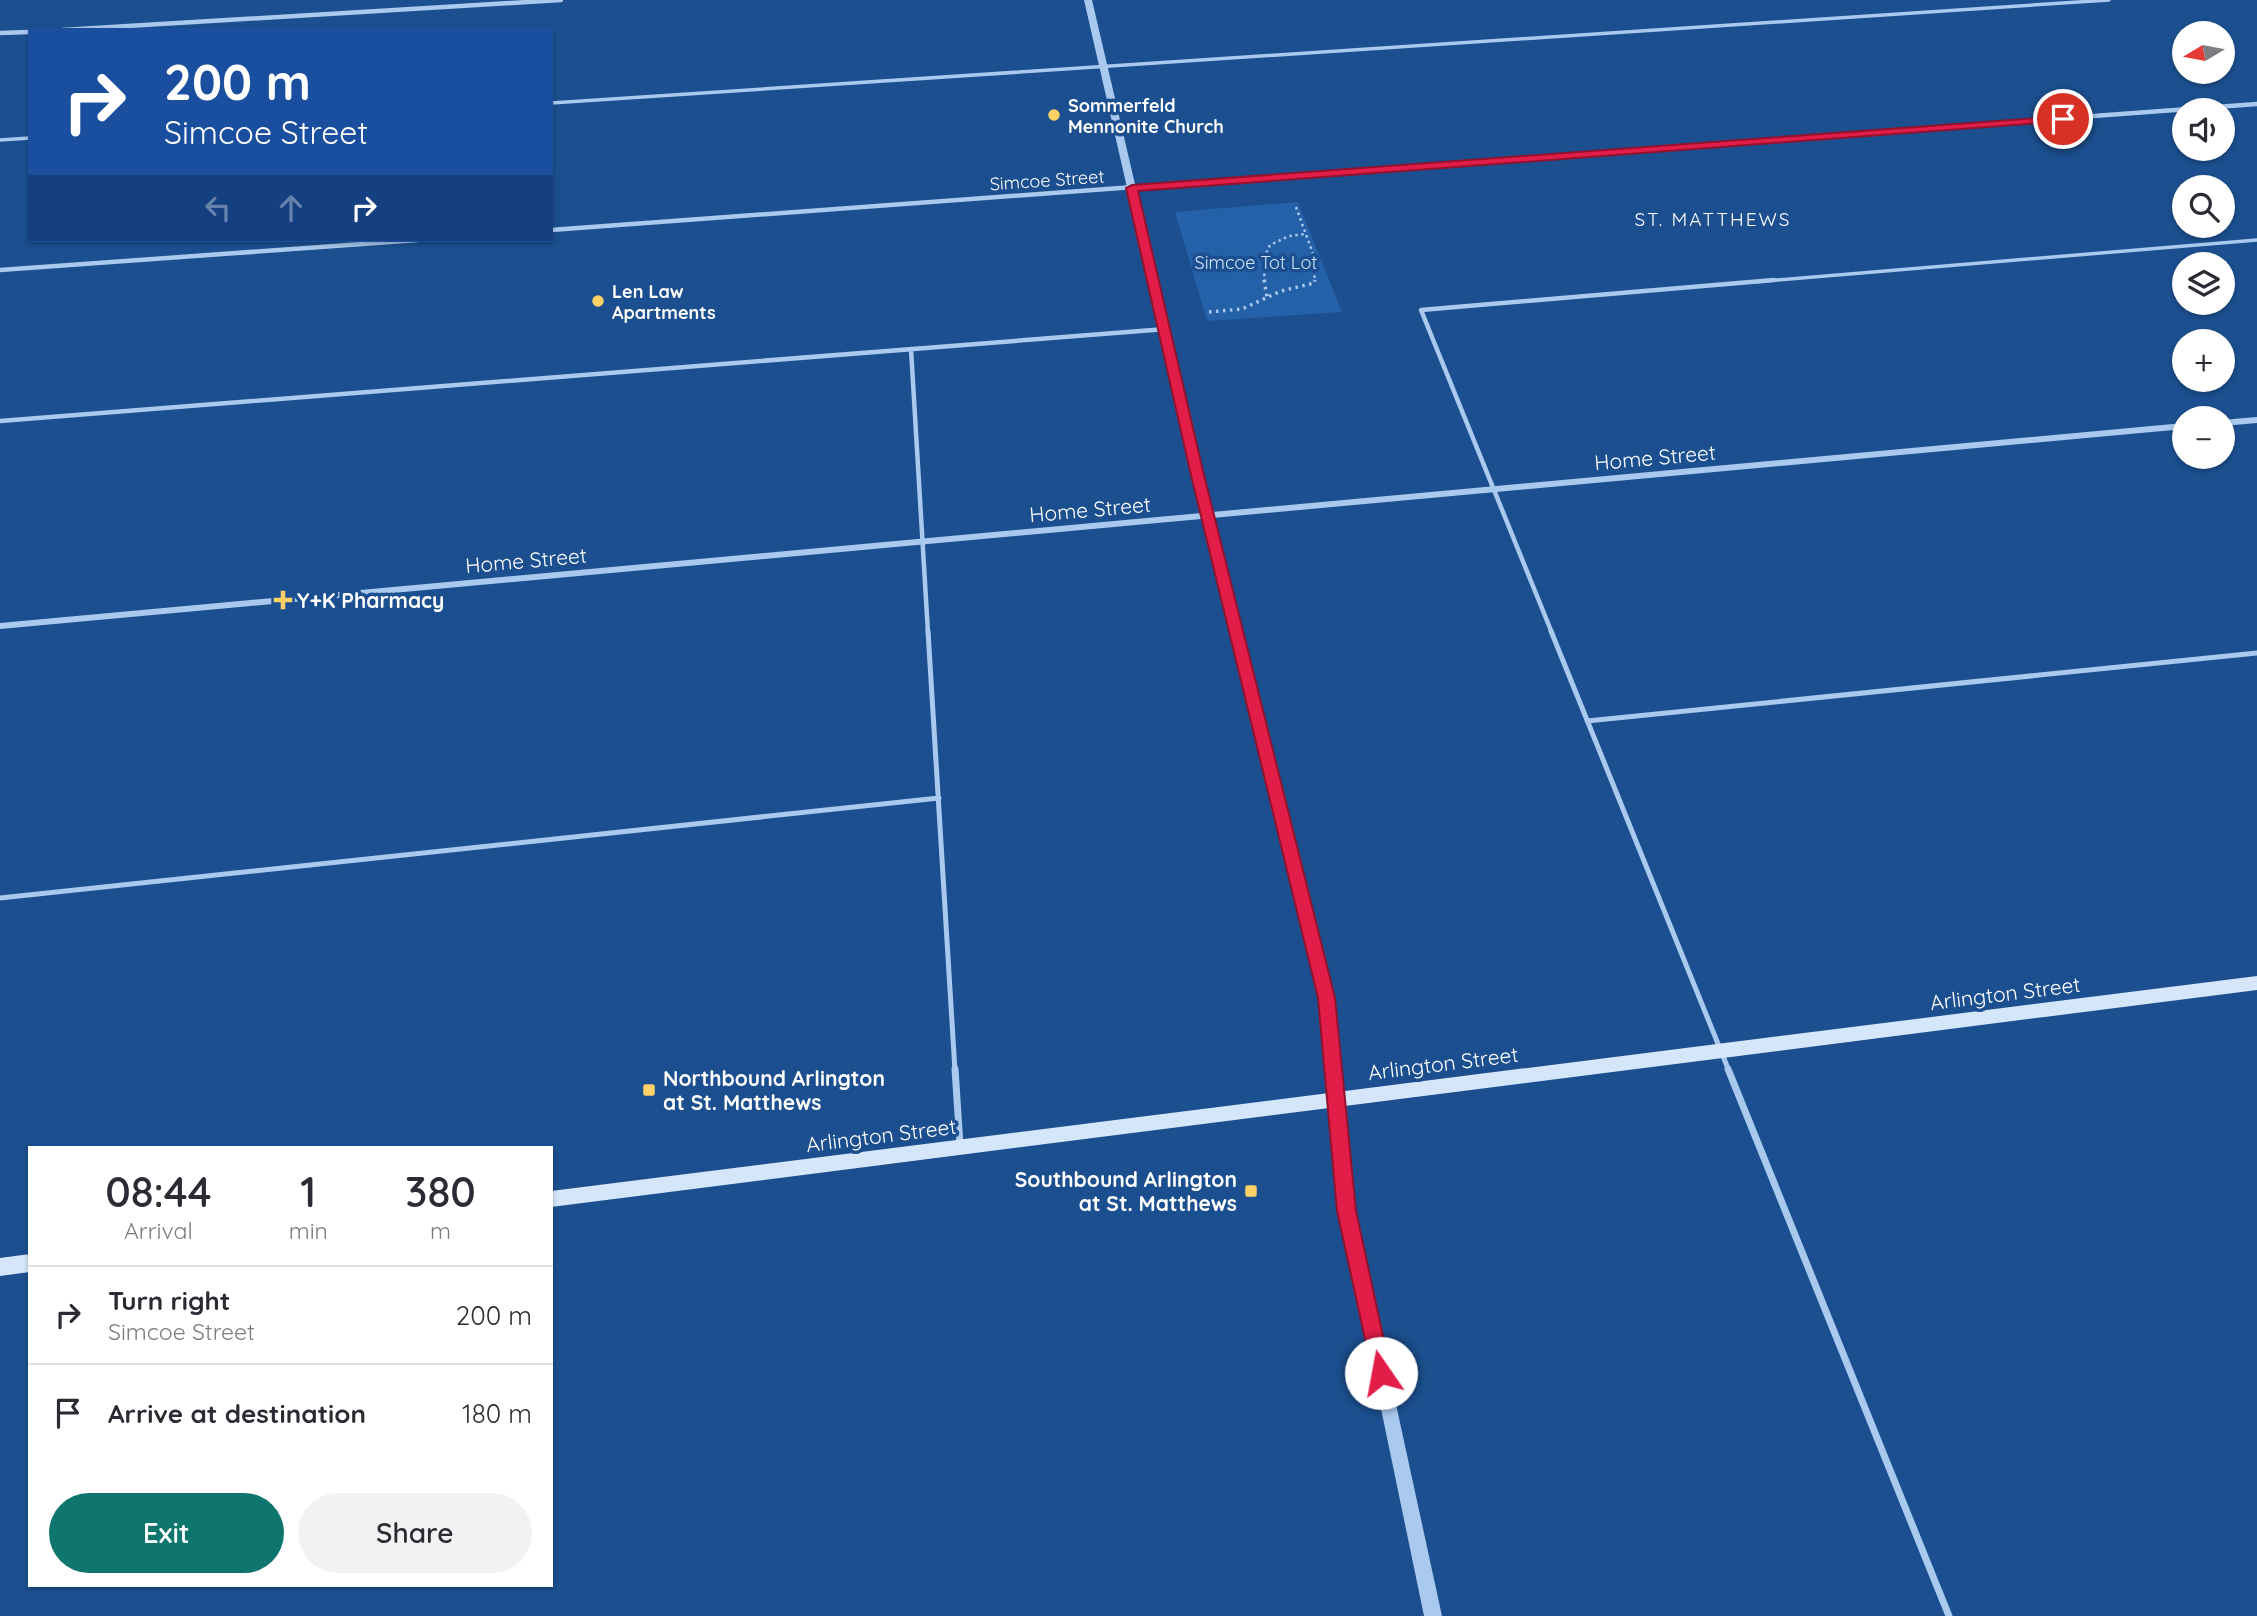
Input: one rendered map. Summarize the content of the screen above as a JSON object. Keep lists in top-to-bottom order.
{
  "streets": {
    "main road": ["Arlington Street"],
    "street": ["Simcoe Street", "Home Street"]
  },
  "districts": ["ST. MATTHEWS"],
  "parks": ["Simcoe Tot Lot"],
  "places": {
    "other": ["Sommerfeld Mennonite Church", "Len Law Apartments"],
    "health": ["Y+K Pharmacy"],
    "transit": ["Northbound Arlington at St. Matthews", "Southbound Arlington at St. Matthews"]
  },
  "north": "left",
  "page": {
    "map_buttons": ["+", "−"],
    "turn": ["200 m", "Simcoe Street"],
    "eta": [
      "08:44",
      "Arrival",
      "1",
      "min",
      "380",
      "m"
    ],
    "list": [
      {
        "name": "Turn right",
        "note": "Simcoe Street",
        "value": "200 m"
      },
      {
        "name": "Arrive at destination",
        "value": "180 m"
      }
    ],
    "buttons": ["Exit", "Share"]
  }
}
